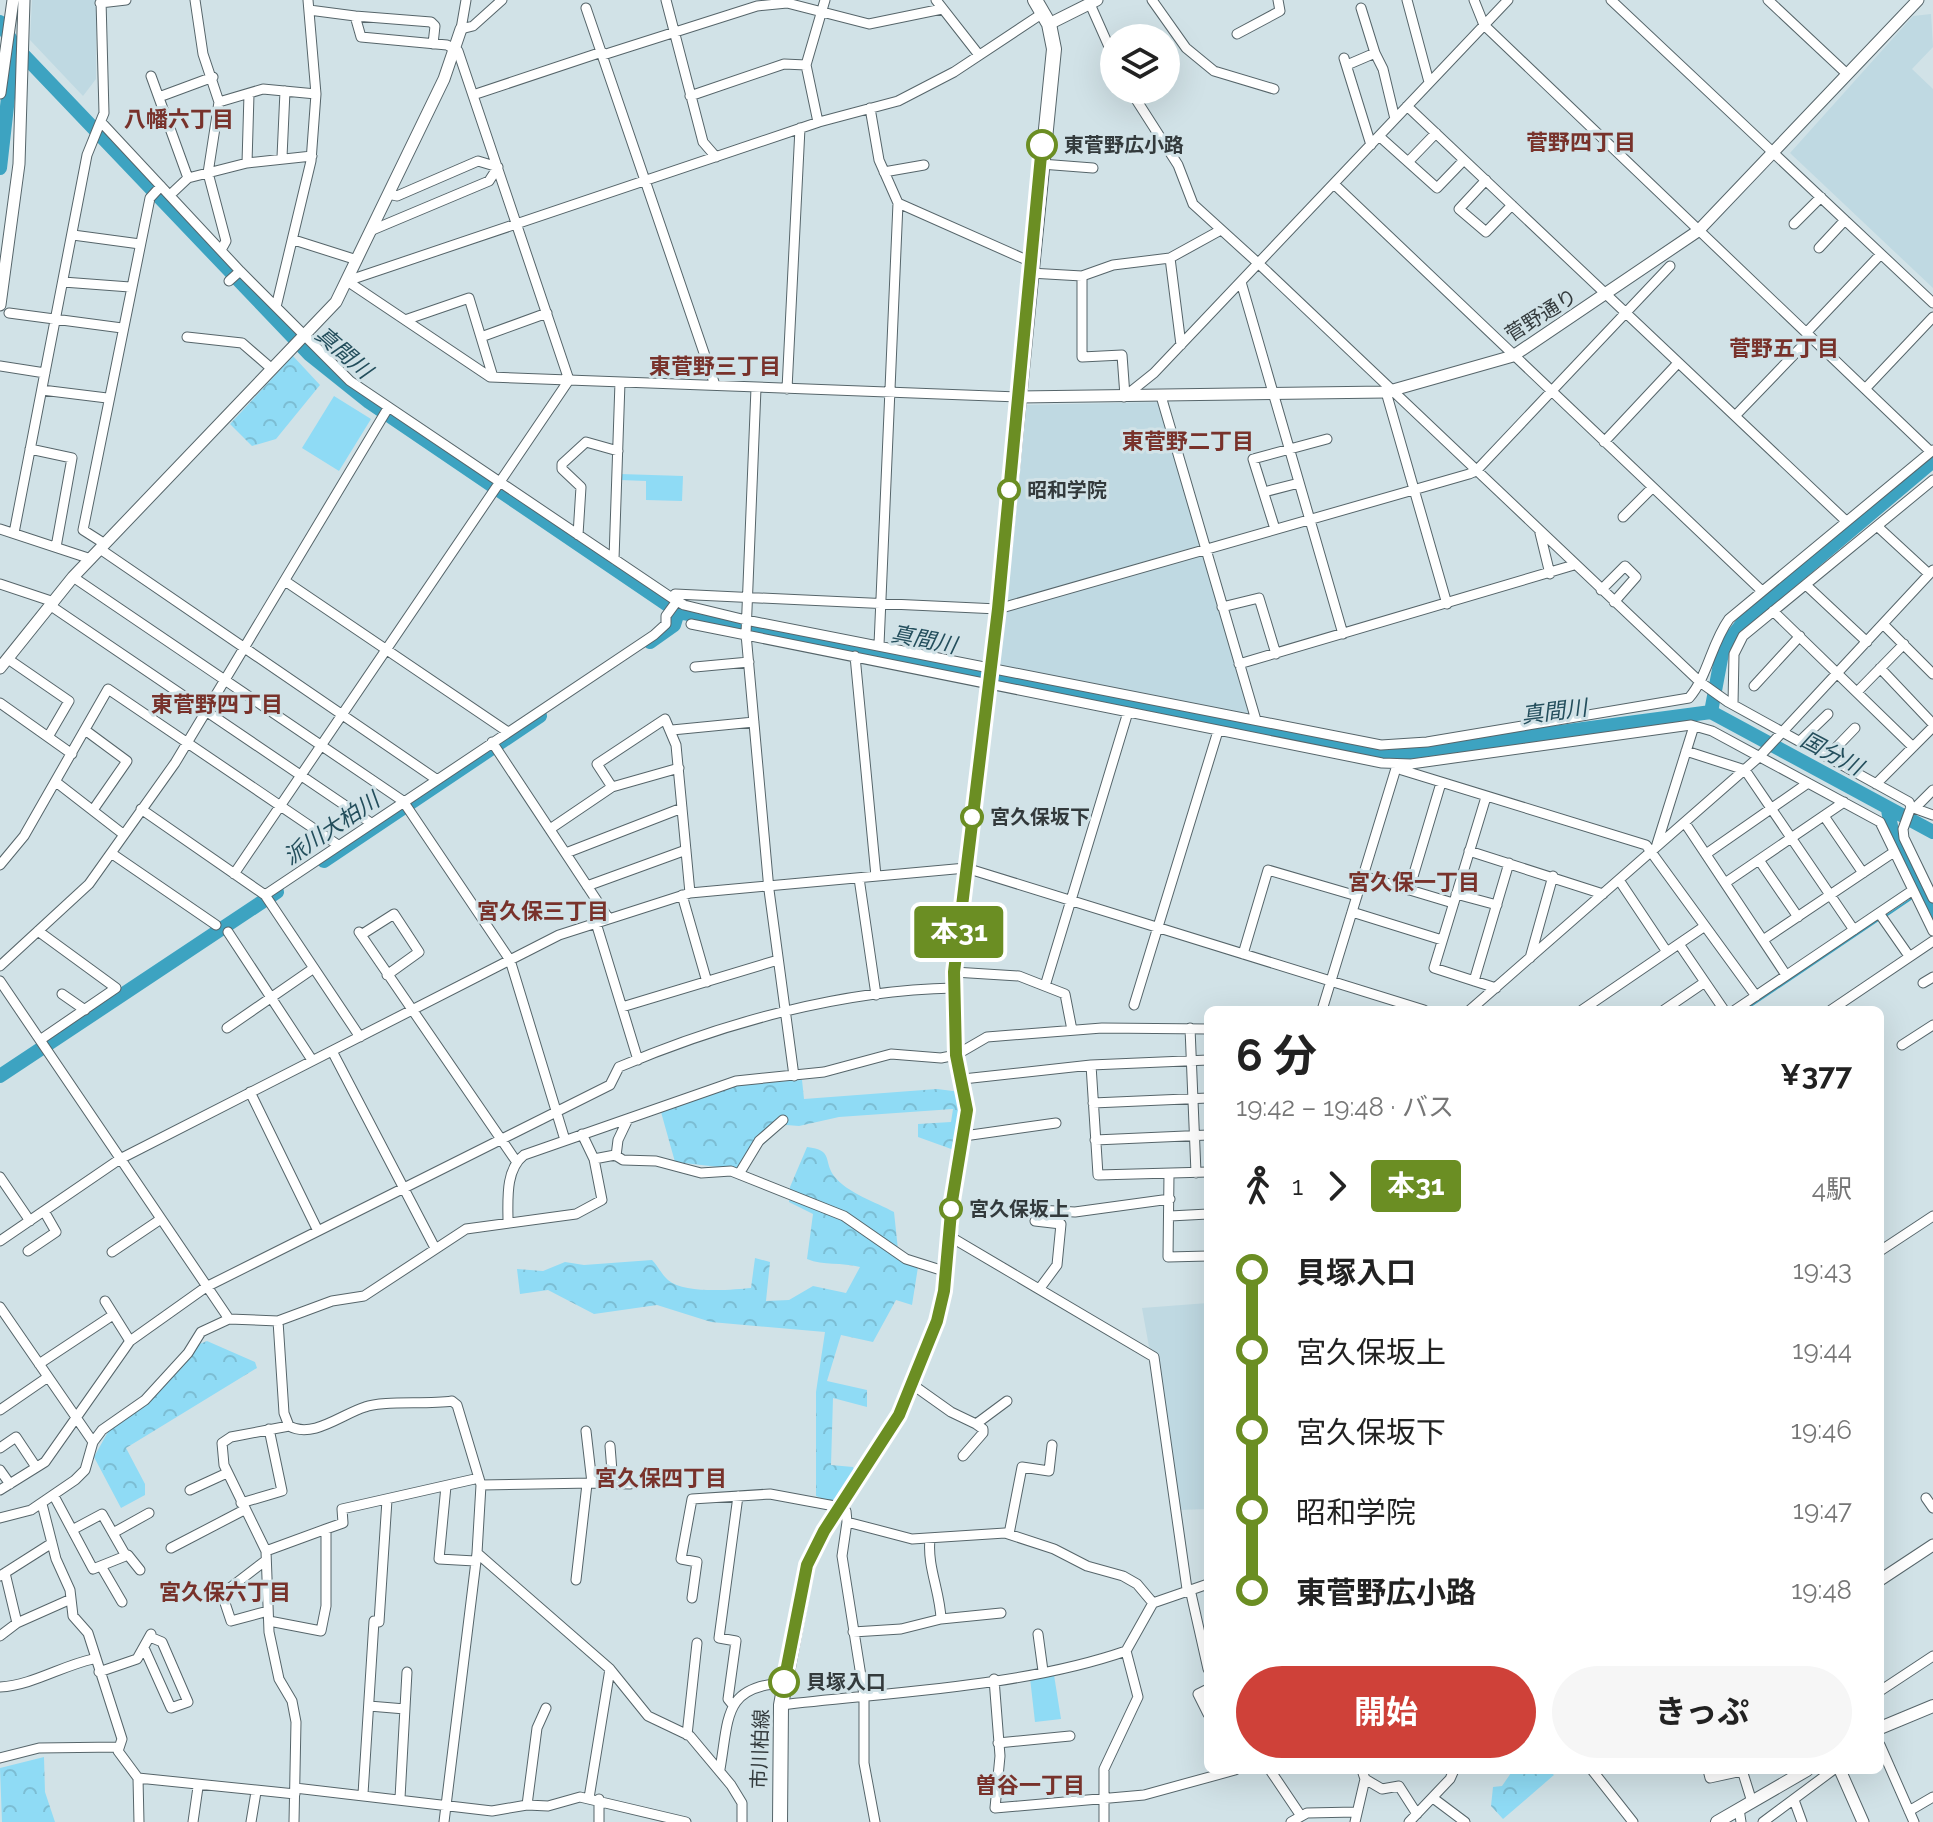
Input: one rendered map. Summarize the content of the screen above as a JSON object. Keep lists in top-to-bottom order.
{
  "streets": {
    "main road": ["市川柏線"],
    "street": ["菅野通り"]
  },
  "crossings": [
    ["菅野通り", "市川柏線"]
  ],
  "districts": [
    "八幡六丁目",
    "菅野四丁目",
    "菅野五丁目",
    "東菅野三丁目",
    "東菅野二丁目",
    "東菅野四丁目",
    "宮久保一丁目",
    "宮久保三丁目",
    "宮久保四丁目",
    "宮久保六丁目",
    "曽谷一丁目"
  ],
  "water": ["真間川", "国分川", "派川大柏川"],
  "places": [
    "東菅野広小路",
    "昭和学院",
    "宮久保坂下",
    "宮久保坂上",
    "貝塚入口"
  ],
  "lines": ["bus line 本31"],
  "page": {
    "on_map": "本31",
    "heading": ["6 分", "19:42 – 19:48 · バス", "¥377"],
    "legs": ["1", "本31", "4駅"],
    "list": [
      {
        "name": "貝塚入口",
        "value": "19:43"
      },
      {
        "name": "宮久保坂上",
        "value": "19:44"
      },
      {
        "name": "宮久保坂下",
        "value": "19:46"
      },
      {
        "name": "昭和学院",
        "value": "19:47"
      },
      {
        "name": "東菅野広小路",
        "value": "19:48"
      }
    ],
    "buttons": ["開始", "きっぷ"]
  }
}
